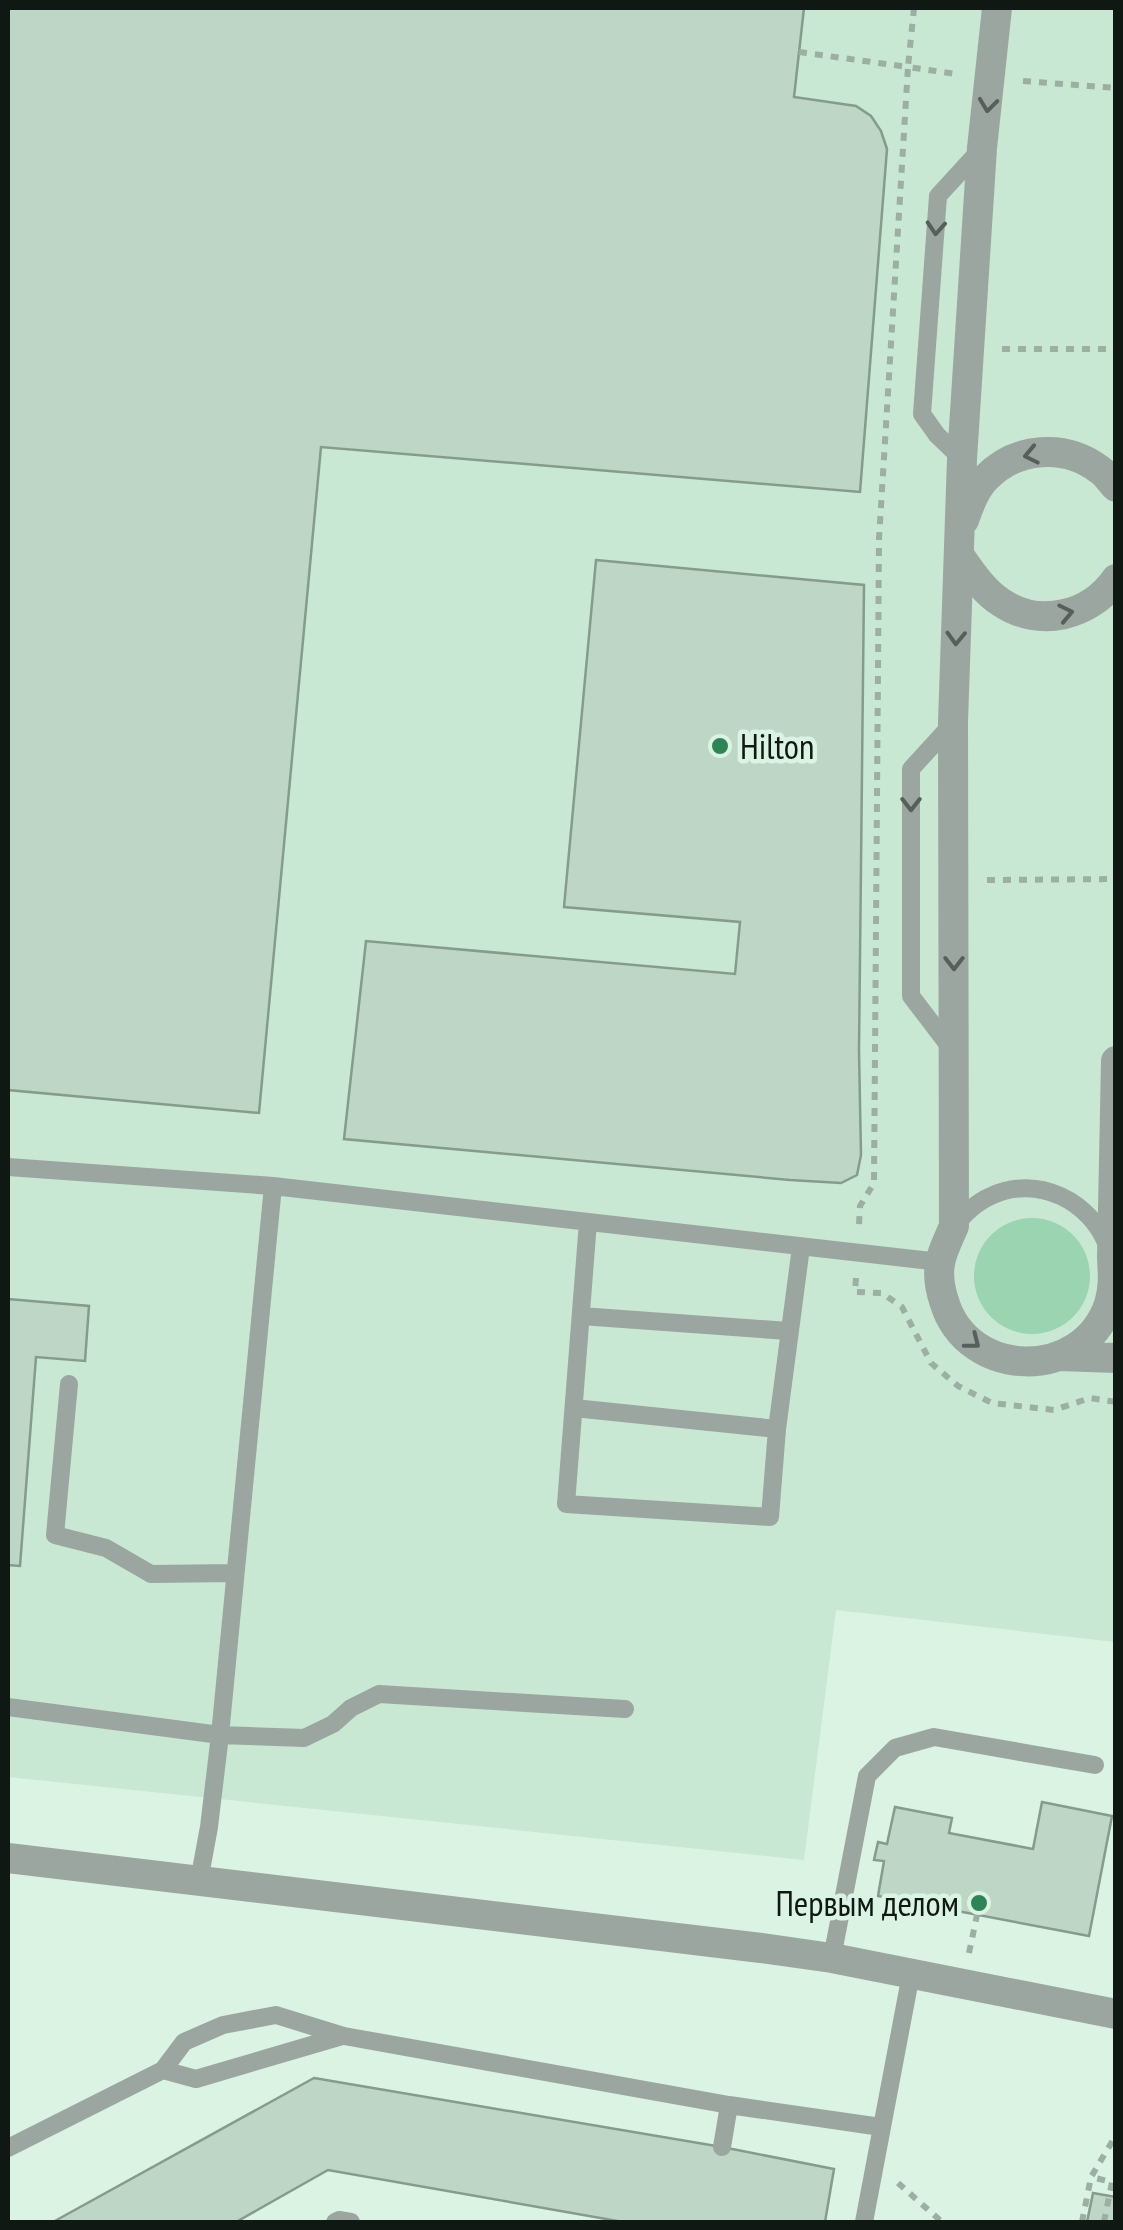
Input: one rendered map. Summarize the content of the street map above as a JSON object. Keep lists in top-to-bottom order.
{
  "places": ["Hilton", "Первым делом"]
}
